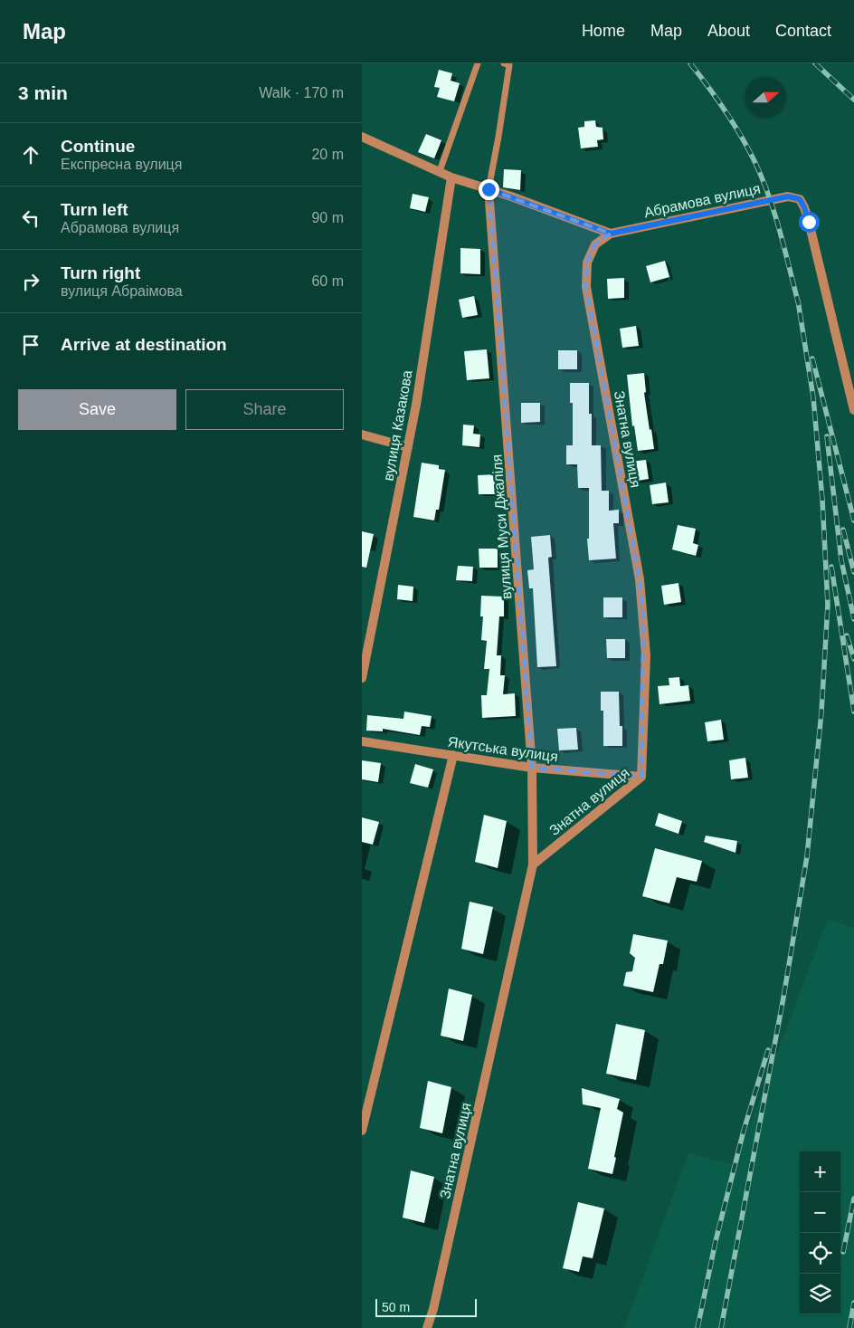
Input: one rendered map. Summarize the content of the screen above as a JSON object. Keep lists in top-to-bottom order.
{
  "streets": {
    "street": [
      "Абрамова вулиця",
      "вулиця Казакова",
      "Знатна вулиця",
      "вулиця Муси Джаліля",
      "Якутська вулиця"
    ]
  },
  "crossings": [
    ["Абрамова вулиця", "Знатна вулиця"],
    ["Знатна вулиця", "вулиця Муси Джаліля"],
    ["Знатна вулиця", "Якутська вулиця"],
    ["вулиця Муси Джаліля", "Якутська вулиця"]
  ],
  "scale_bar": "50 m",
  "north": "right",
  "page": {
    "header": "Map",
    "nav": [
      "Home",
      "Map",
      "About",
      "Contact"
    ],
    "heading": ["3 min", "Walk · 170 m"],
    "list": [
      ["Continue", "Експресна вулиця", "20 m"],
      ["Turn left", "Абрамова вулиця", "90 m"],
      ["Turn right", "вулиця Абраімова", "60 m"],
      "Arrive at destination"
    ],
    "buttons": ["Save", "Share"],
    "map_buttons": ["+", "−"],
    "scale": "50 m"
  }
}
